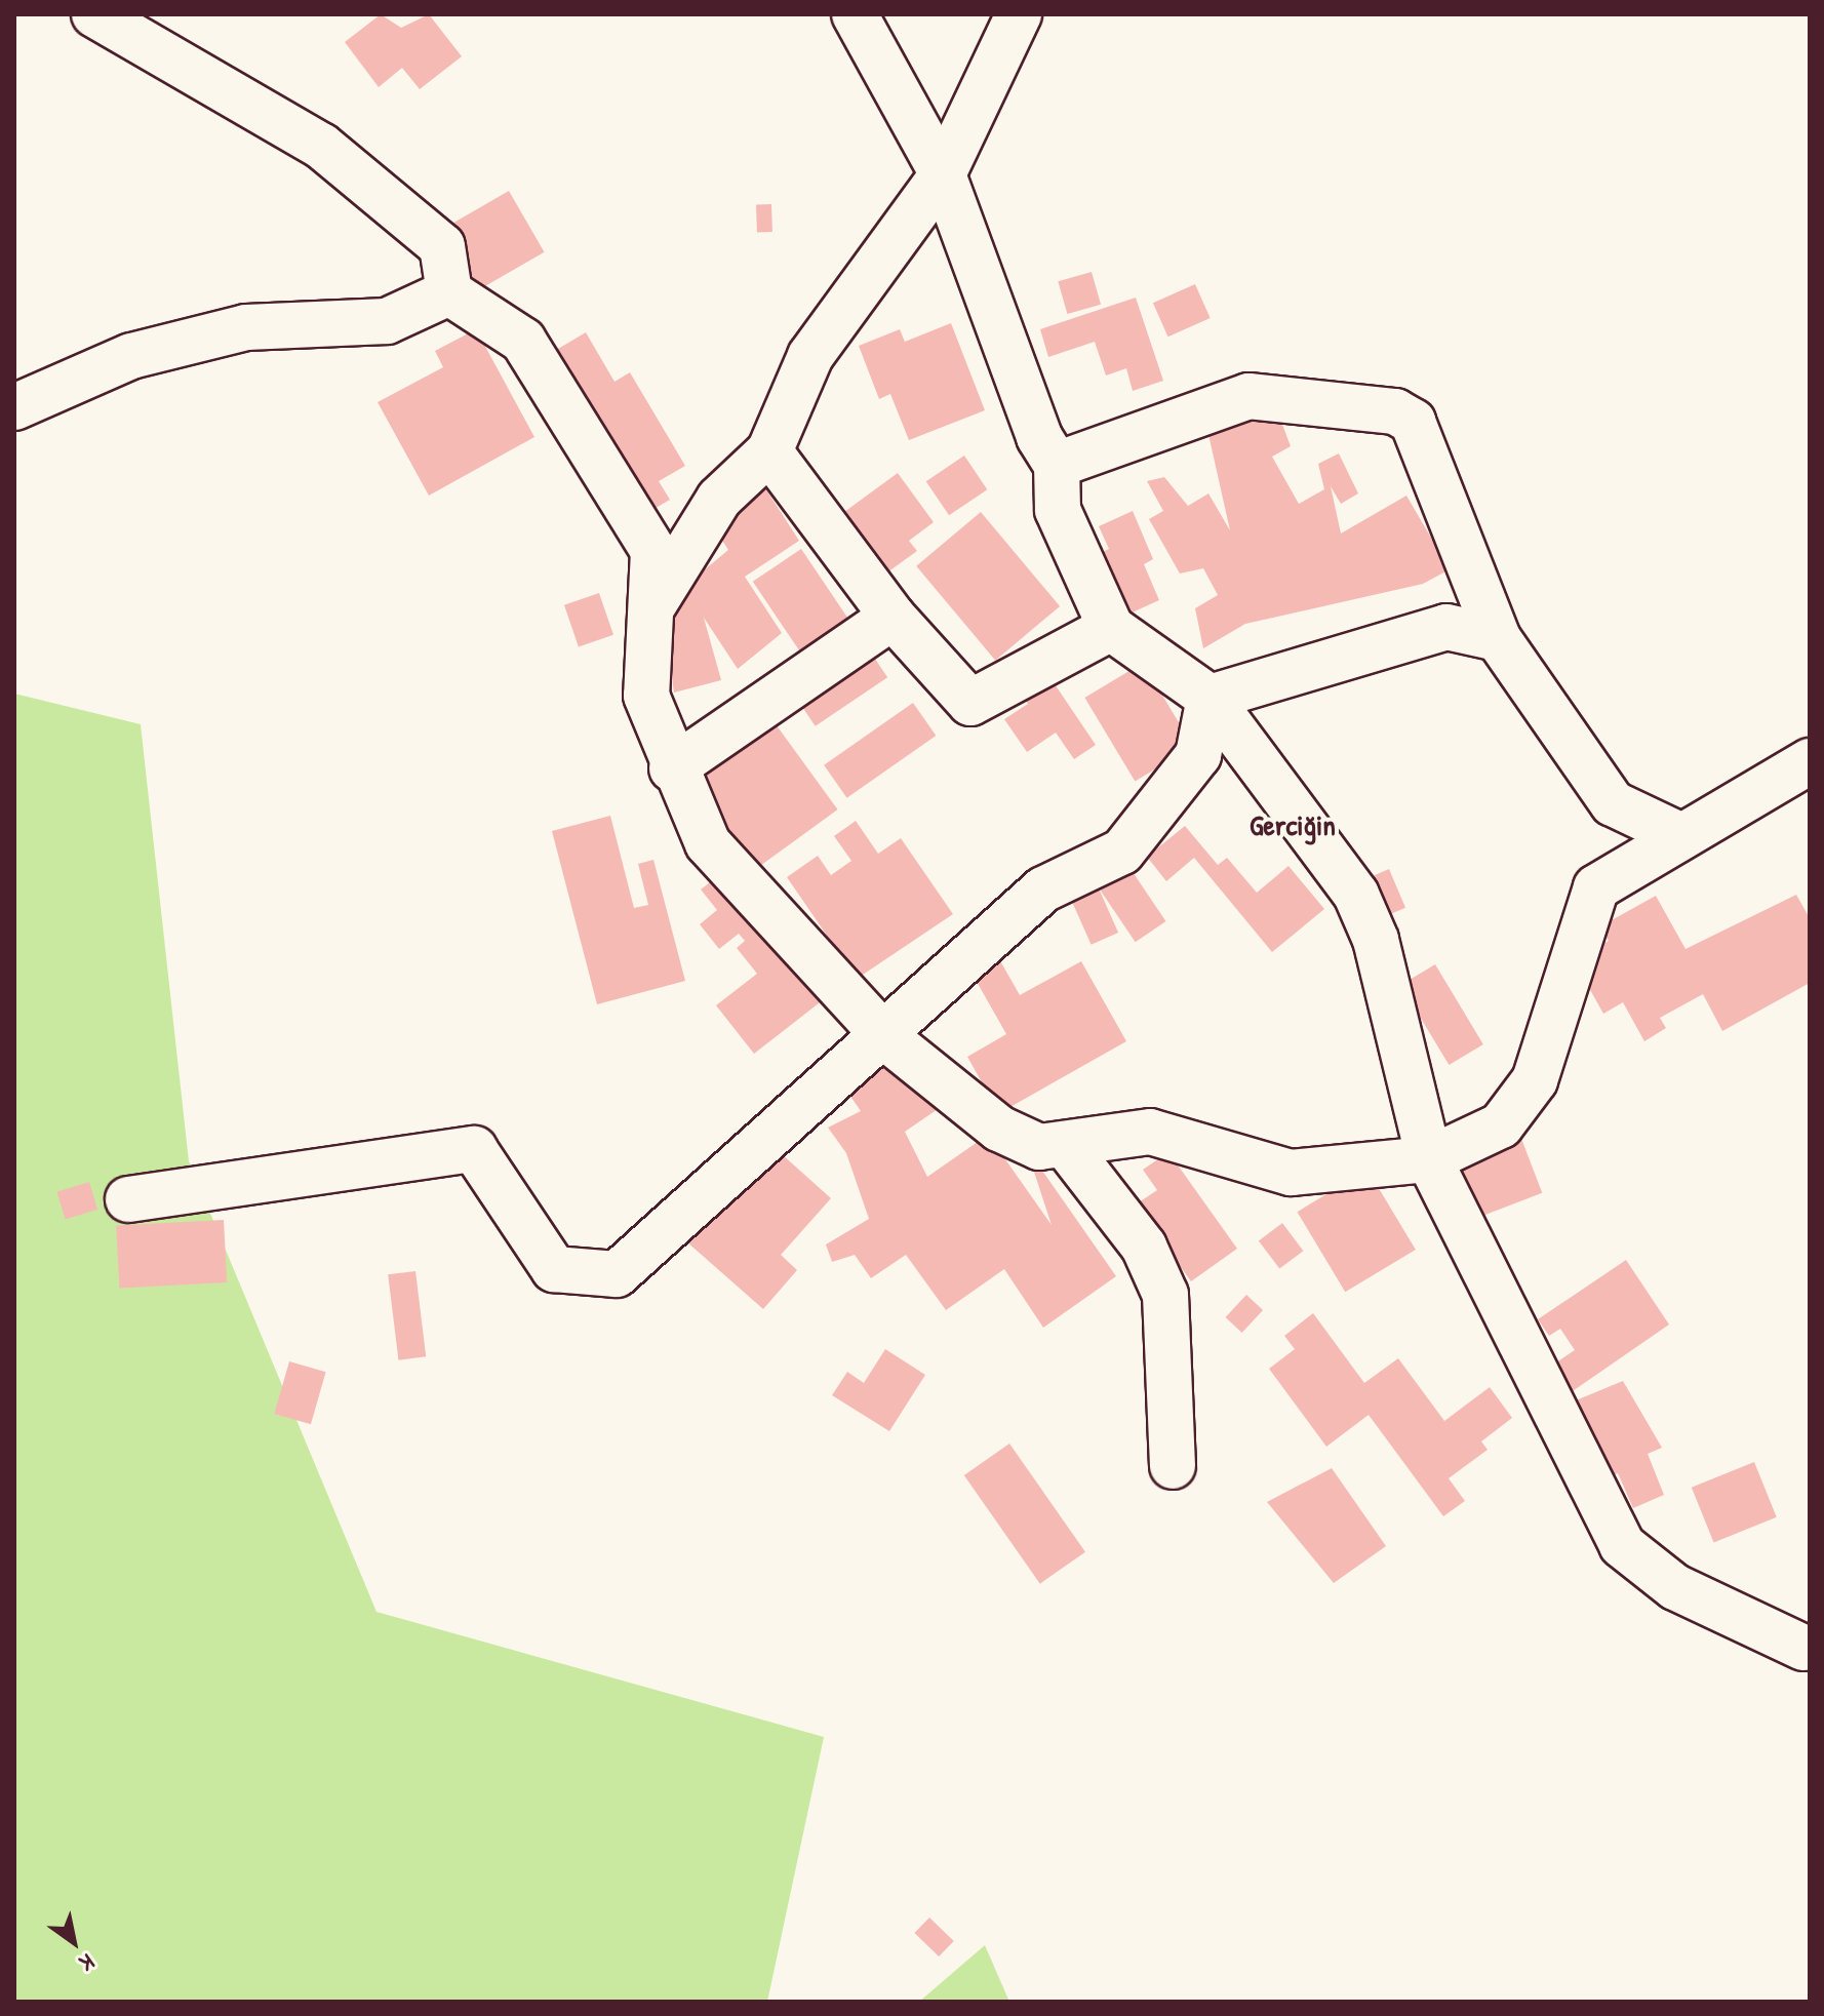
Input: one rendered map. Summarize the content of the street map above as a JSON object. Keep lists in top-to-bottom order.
{
  "districts": ["Gerciğin"],
  "north": "bottom right"
}
